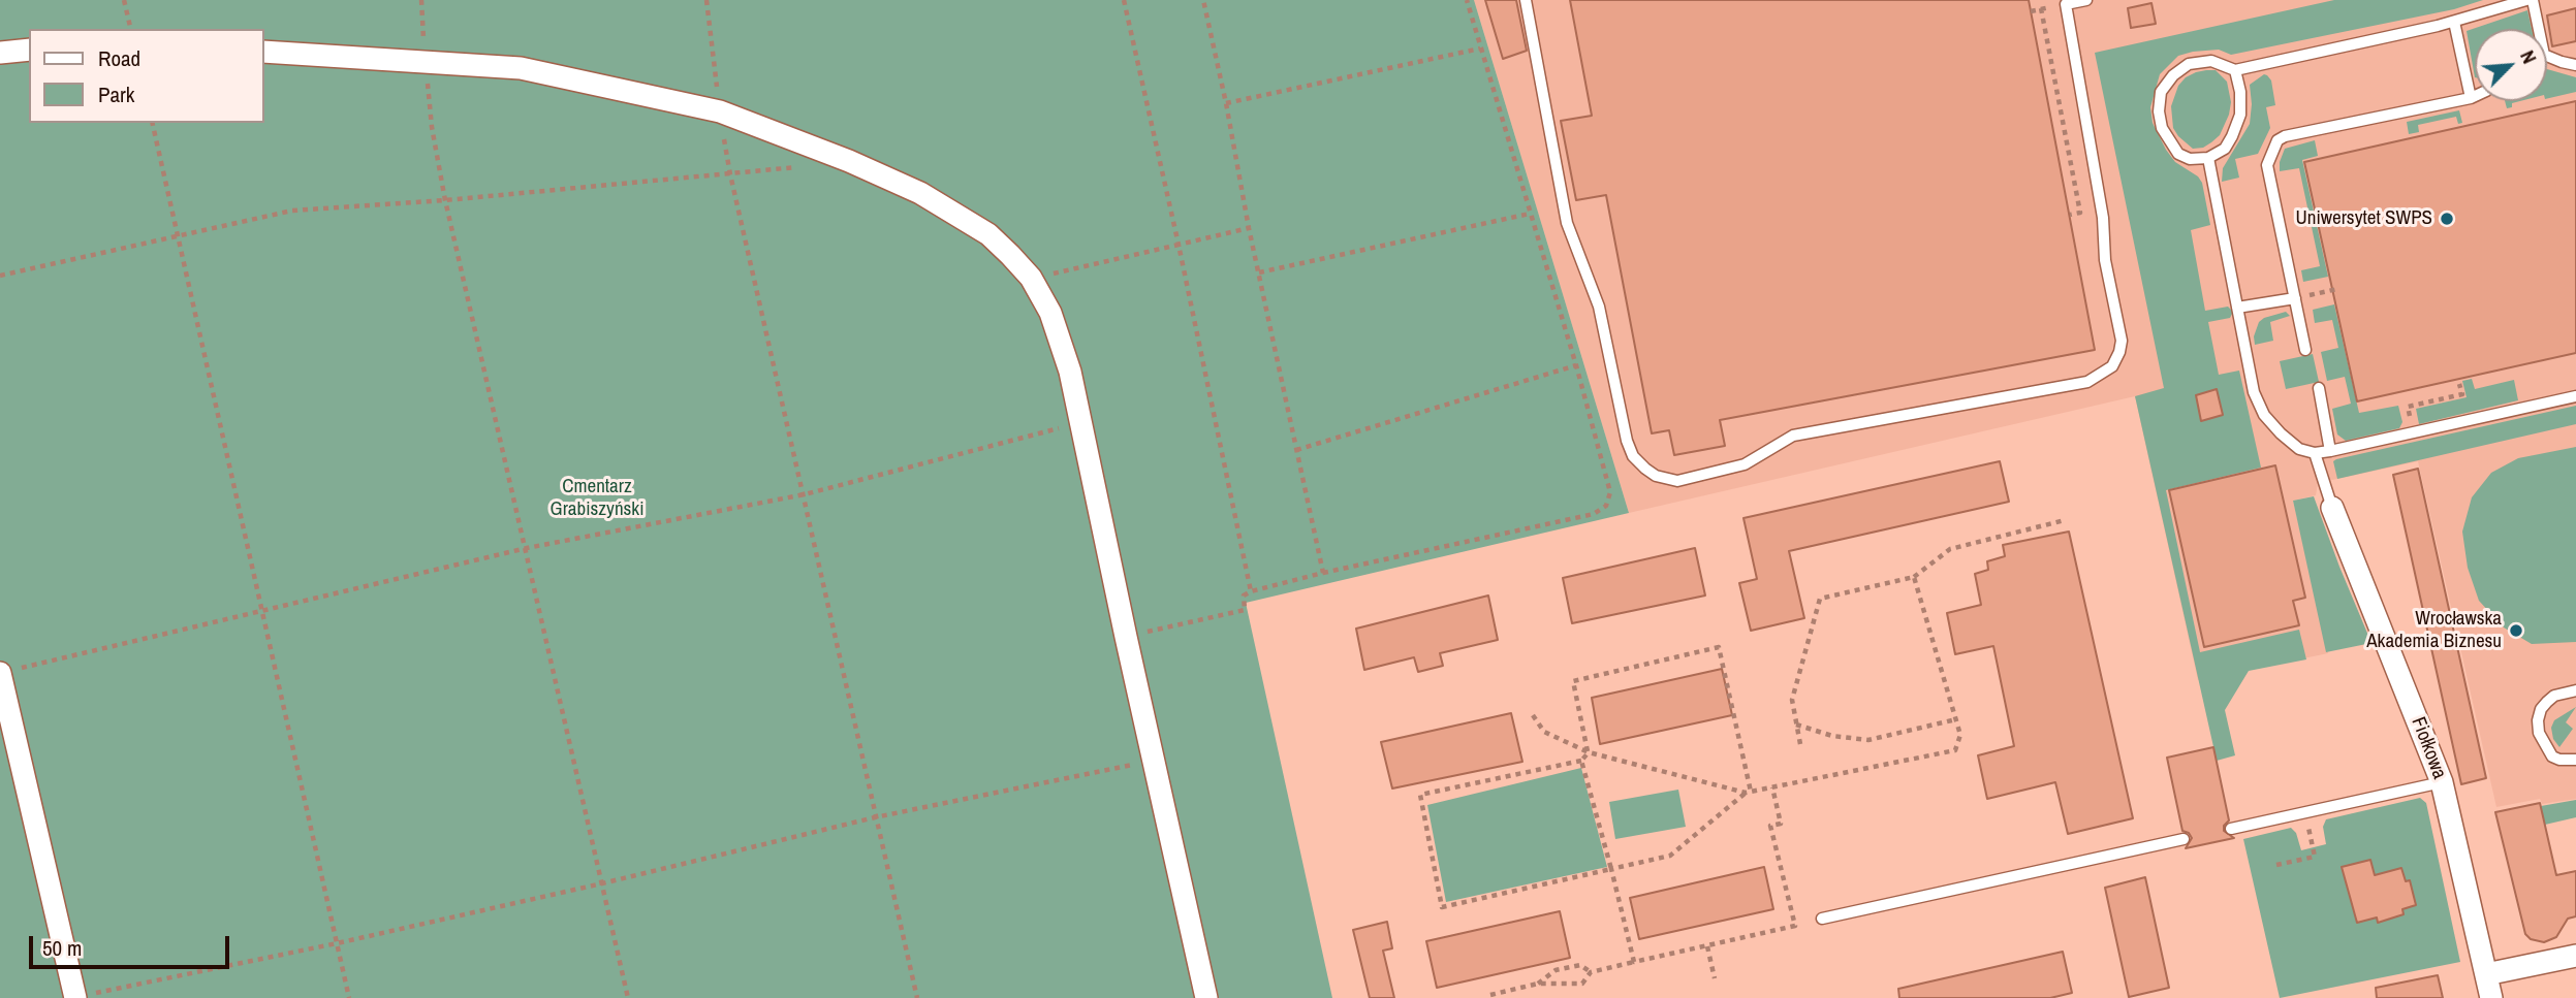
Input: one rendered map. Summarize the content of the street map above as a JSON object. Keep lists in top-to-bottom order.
{
  "streets": {
    "street": ["Fiołkowa"]
  },
  "parks": ["Cmentarz Grabiszyński"],
  "places": ["Uniwersytet SWPS", "Wrocławska Akademia Biznesu"],
  "legend": ["Road", "Park"],
  "scale_bar": "50 m",
  "north": "top right"
}
